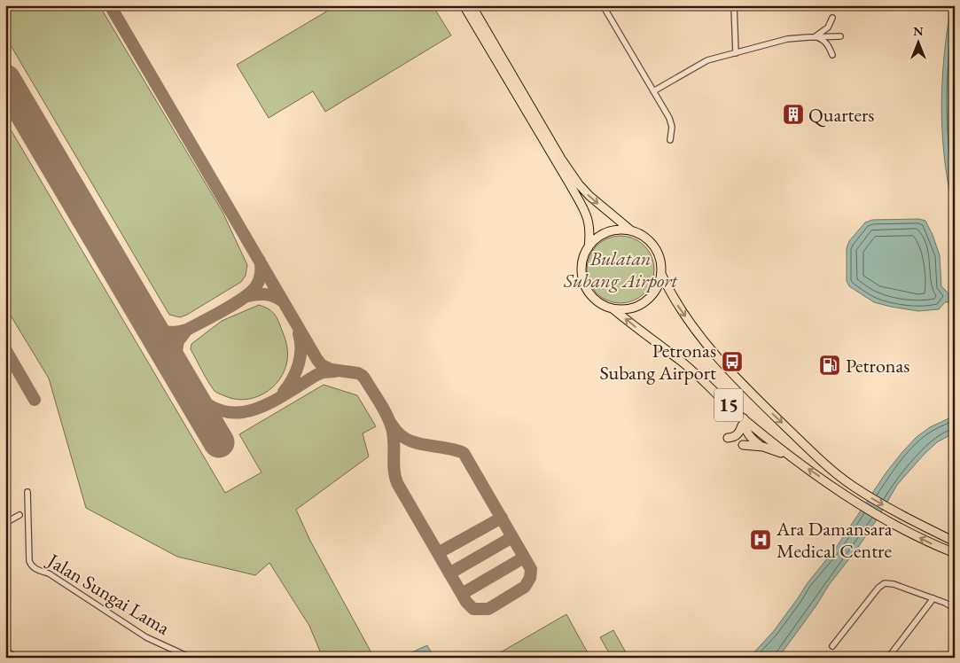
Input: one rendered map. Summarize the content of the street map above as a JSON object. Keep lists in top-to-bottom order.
{
  "streets": {
    "main road": ["15"],
    "street": ["Jalan Sungai Lama"]
  },
  "parks": ["Bulatan Subang Airport"],
  "places": {
    "building": ["Quarters"],
    "bus stop": ["Petronas Subang Airport"],
    "fuel station": ["Petronas"],
    "hospital": ["Ara Damansara Medical Centre"]
  },
  "north": "top"
}
